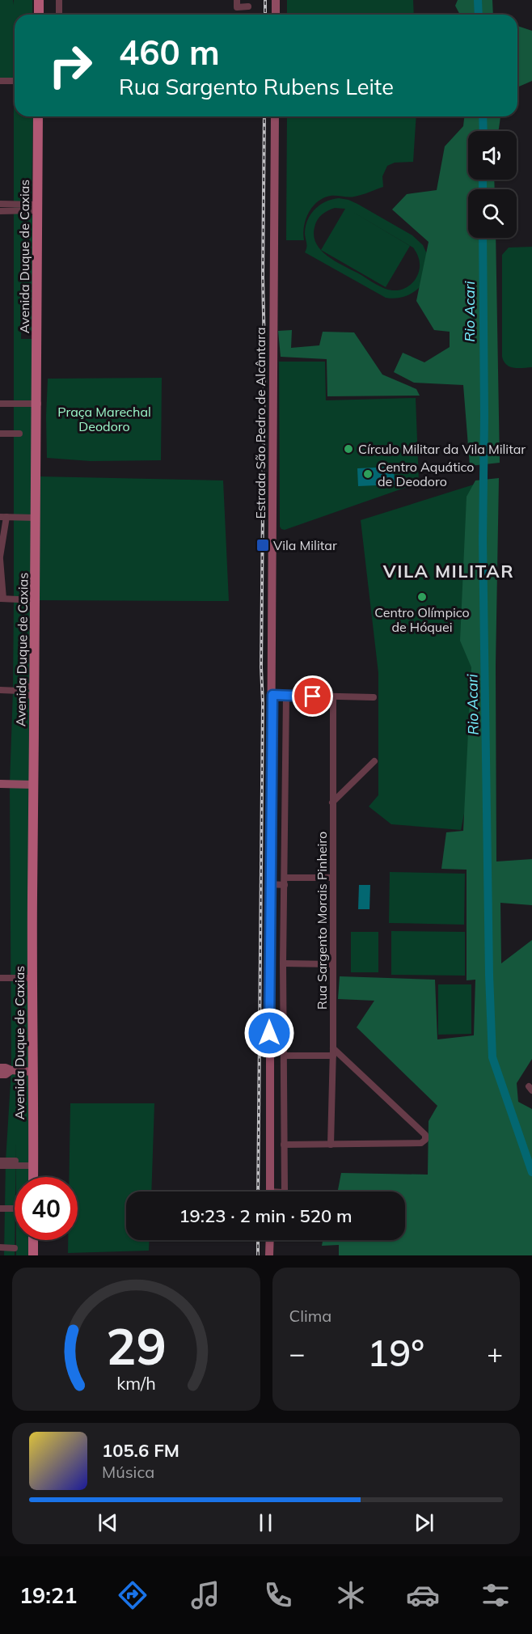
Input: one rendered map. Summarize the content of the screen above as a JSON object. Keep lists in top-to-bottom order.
{
  "streets": {
    "main road": ["Avenida Duque de Caxias"],
    "street": ["Estrada São Pedro de Alcântara", "Rua Sargento Morais Pinheiro"]
  },
  "districts": ["VILA MILITAR"],
  "water": ["Rio Acari"],
  "parks": ["Praça Marechal Deodoro"],
  "places": {
    "other": ["Círculo Militar da Vila Militar", "Centro Aquático de Deodoro", "Centro Olímpico de Hóquei"],
    "transit": ["Vila Militar"]
  },
  "page": {
    "turn": ["460 m", "Rua Sargento Rubens Leite"],
    "limit": "40",
    "trip": "19:23 · 2 min · 520 m",
    "tile": "Clima",
    "heat": ["−", "19°", "+"],
    "song": ["105.6 FM", "Música"],
    "tabs": "19:21",
    "gauge": ["29", "km/h"]
  }
}
